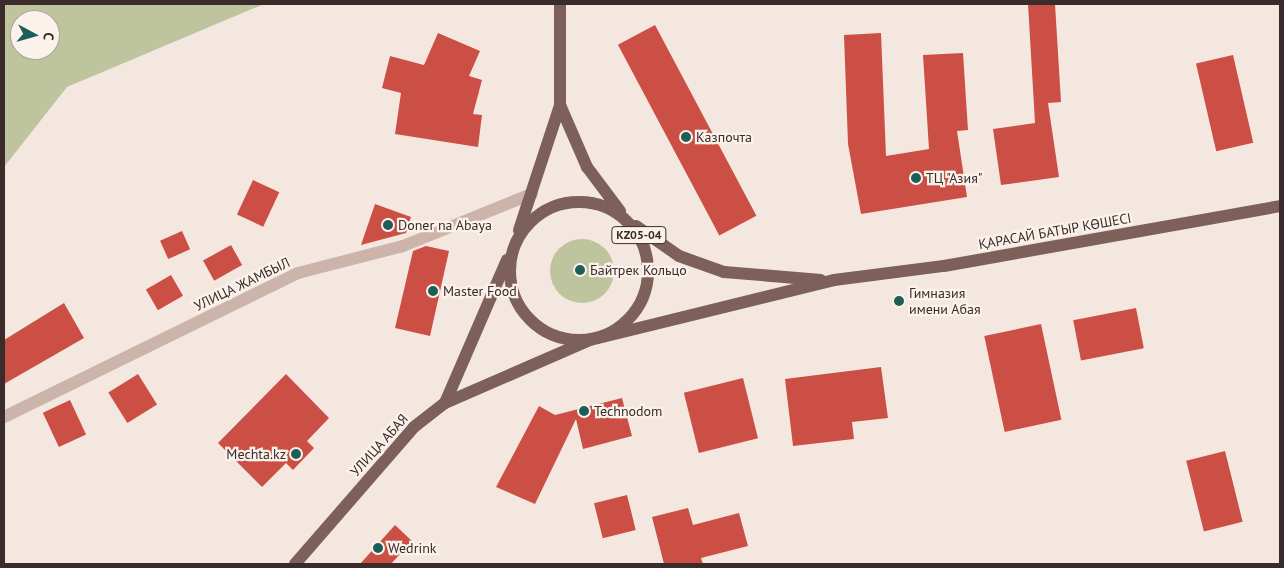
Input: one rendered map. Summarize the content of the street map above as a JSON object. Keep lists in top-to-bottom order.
{
  "streets": {
    "main road": ["ҚАРАСАЙ БАТЫР КӨШЕСІ", "KZ05-04", "УЛИЦА АБАЯ"],
    "street": ["УЛИЦА ЖАМБЫЛ"]
  },
  "crossings": [
    ["KZ05-04", "УЛИЦА ЖАМБЫЛ"],
    ["KZ05-04", "УЛИЦА АБАЯ"]
  ],
  "places": [
    "Казпочта",
    "ТЦ \"Азия\"",
    "Doner na Abaya",
    "Байтрек Кольцо",
    "Master Food",
    "Гимназия имени Абая",
    "Technodom",
    "Mechta.kz",
    "Wedrink"
  ],
  "north": "right"
}
